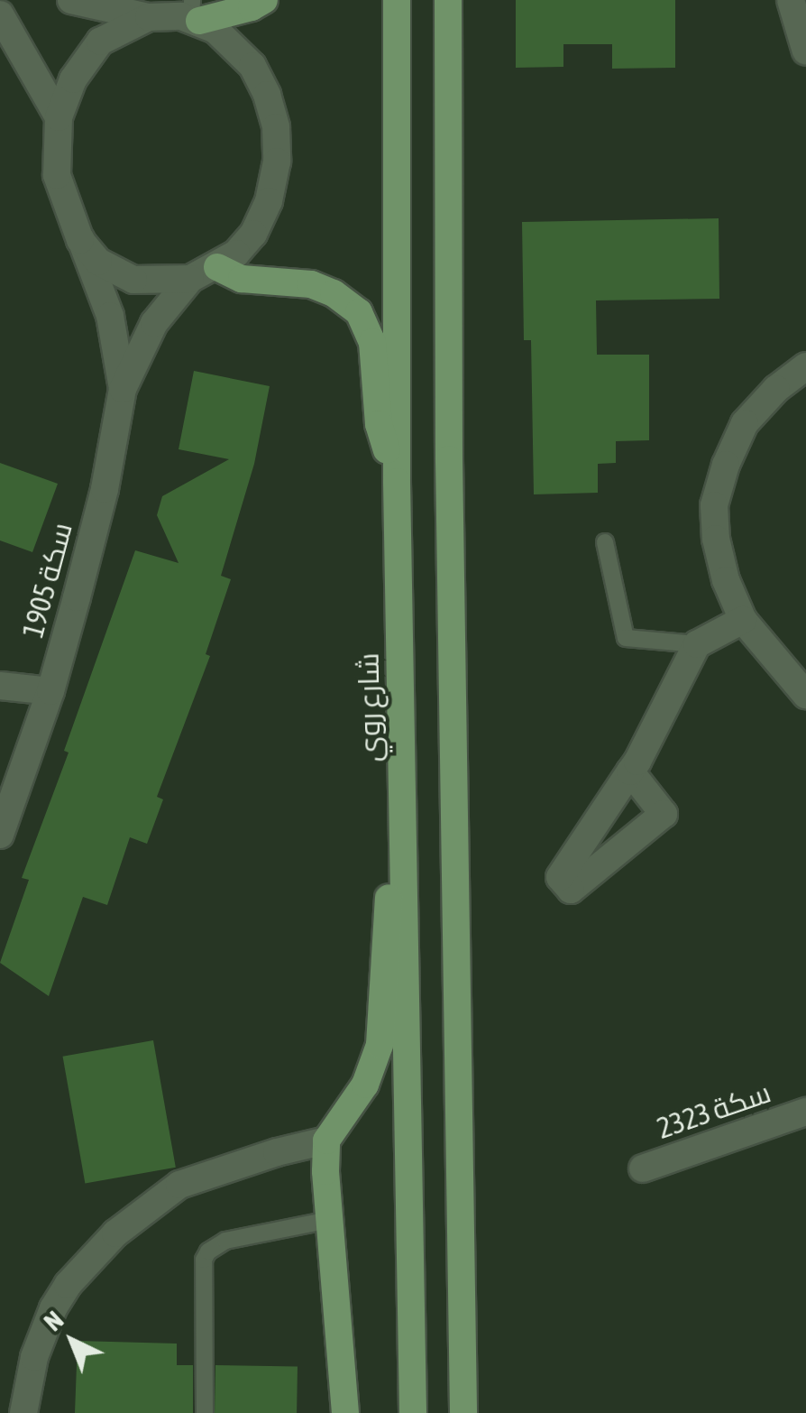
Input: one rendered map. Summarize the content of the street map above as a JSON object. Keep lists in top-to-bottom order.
{
  "streets": {
    "main road": ["شارع روي"],
    "street": ["سكة 1905", "سكة 2323"]
  },
  "north": "top left"
}
